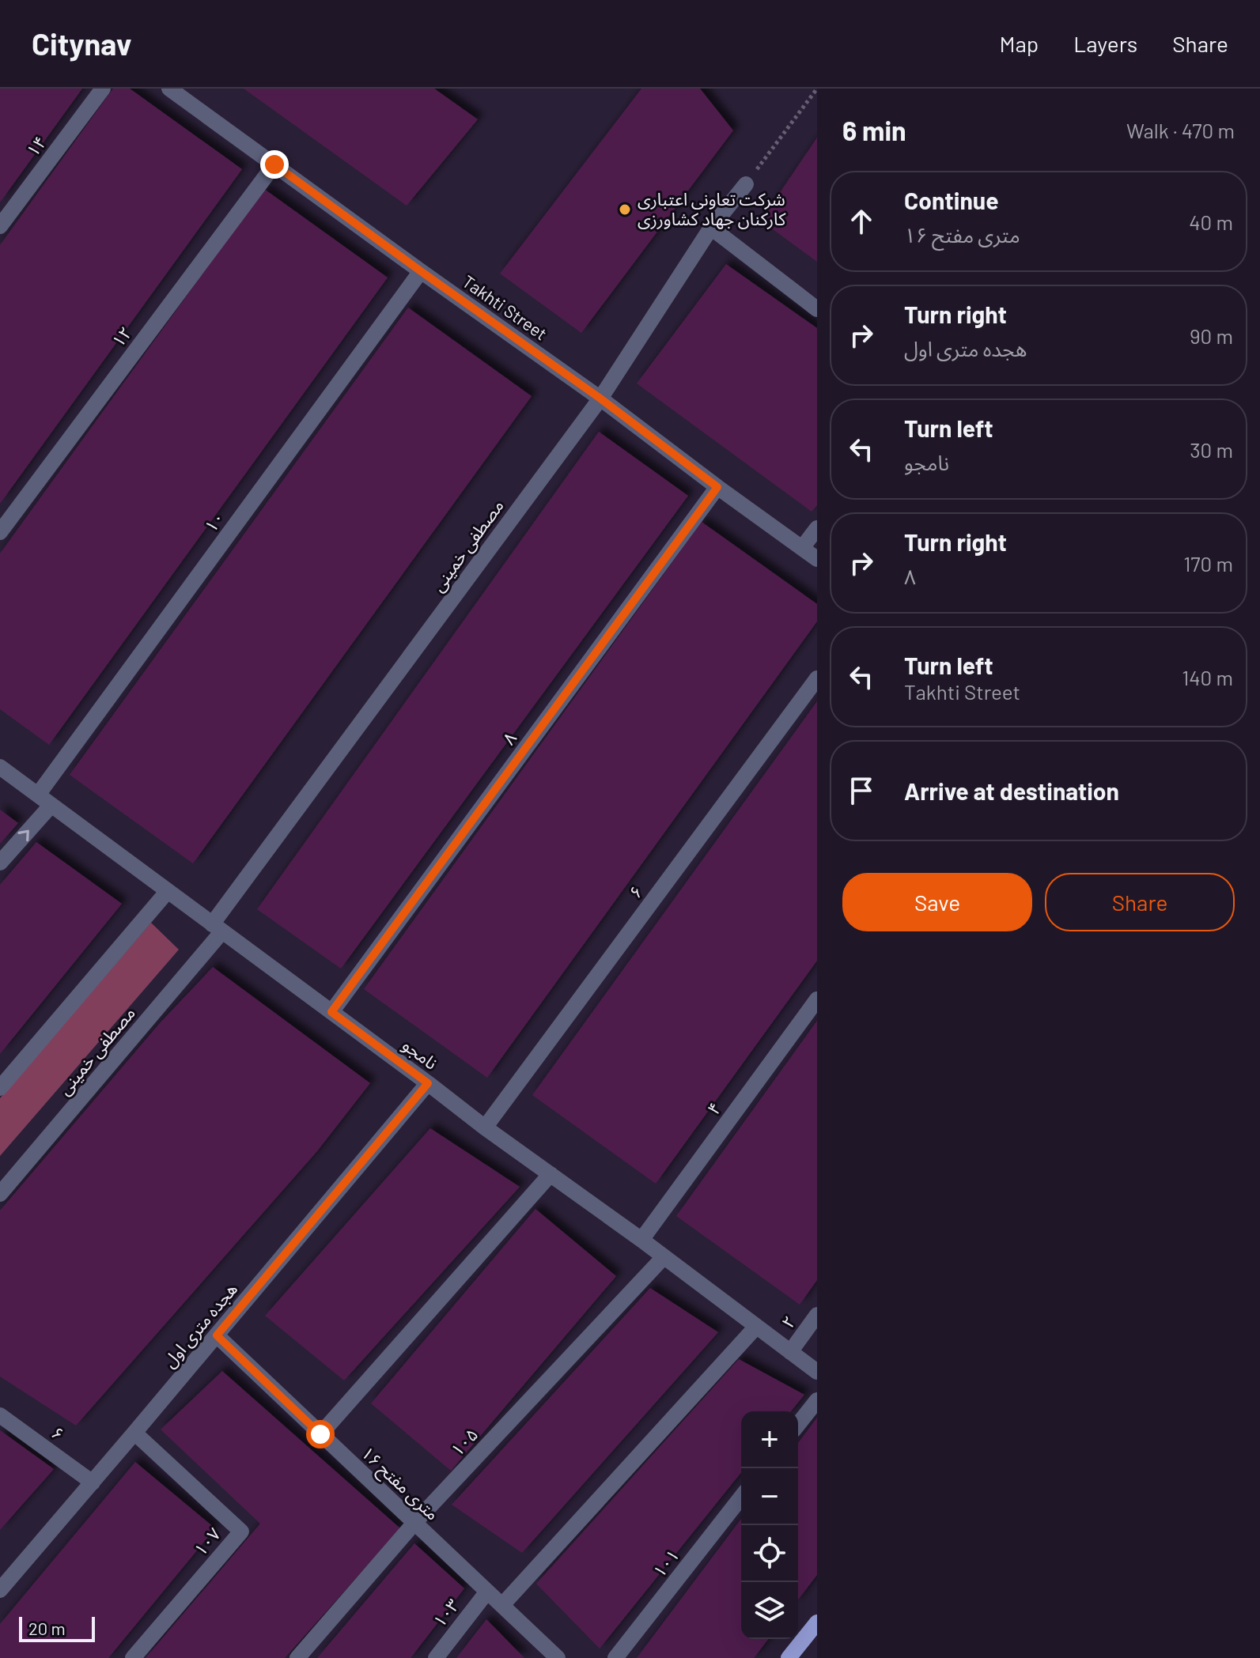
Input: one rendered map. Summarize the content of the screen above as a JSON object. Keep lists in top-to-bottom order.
{
  "streets": {
    "street": [
      "۱۴",
      "Takhti Street",
      "۱۲",
      "۱۰",
      "مصطفی خمینی",
      "۸",
      "۶",
      "نامجو",
      "۴",
      "۲",
      "هجده متری اول",
      "۱۰۵",
      "۱۶ متری مفتح",
      "۱۰۷",
      "۱۰۱",
      "۱۰۳"
    ]
  },
  "crossings": [
    ["Takhti Street", "۱۲"],
    ["Takhti Street", "۱۰"],
    ["Takhti Street", "مصطفی خمینی"],
    ["Takhti Street", "۸"],
    ["۱۰", "نامجو"],
    ["مصطفی خمینی", "نامجو"],
    ["۸", "نامجو"],
    ["۶", "نامجو"],
    ["۶", "هجده متری اول"],
    ["نامجو", "۴"],
    ["نامجو", "۲"],
    ["نامجو", "هجده متری اول"],
    ["نامجو", "۱۰۵"],
    ["هجده متری اول", "۱۶ متری مفتح"],
    ["هجده متری اول", "۱۰۷"],
    ["۱۰۵", "۱۶ متری مفتح"],
    ["۱۶ متری مفتح", "۱۰۳"]
  ],
  "places": ["شرکت تعاونی اعتباری کارکنان جهاد کشاورزی"],
  "scale_bar": "20 m",
  "page": {
    "header": "Citynav",
    "nav": ["Map", "Layers", "Share"],
    "heading": ["6 min", "Walk · 470 m"],
    "list": [
      ["Continue", "۱۶ متری مفتح", "40 m"],
      ["Turn right", "هجده متری اول", "90 m"],
      ["Turn left", "نامجو", "30 m"],
      ["Turn right", "۸", "170 m"],
      ["Turn left", "Takhti Street", "140 m"],
      "Arrive at destination"
    ],
    "buttons": ["Save", "Share"],
    "map_buttons": ["+", "−"],
    "scale": "20 m"
  }
}
